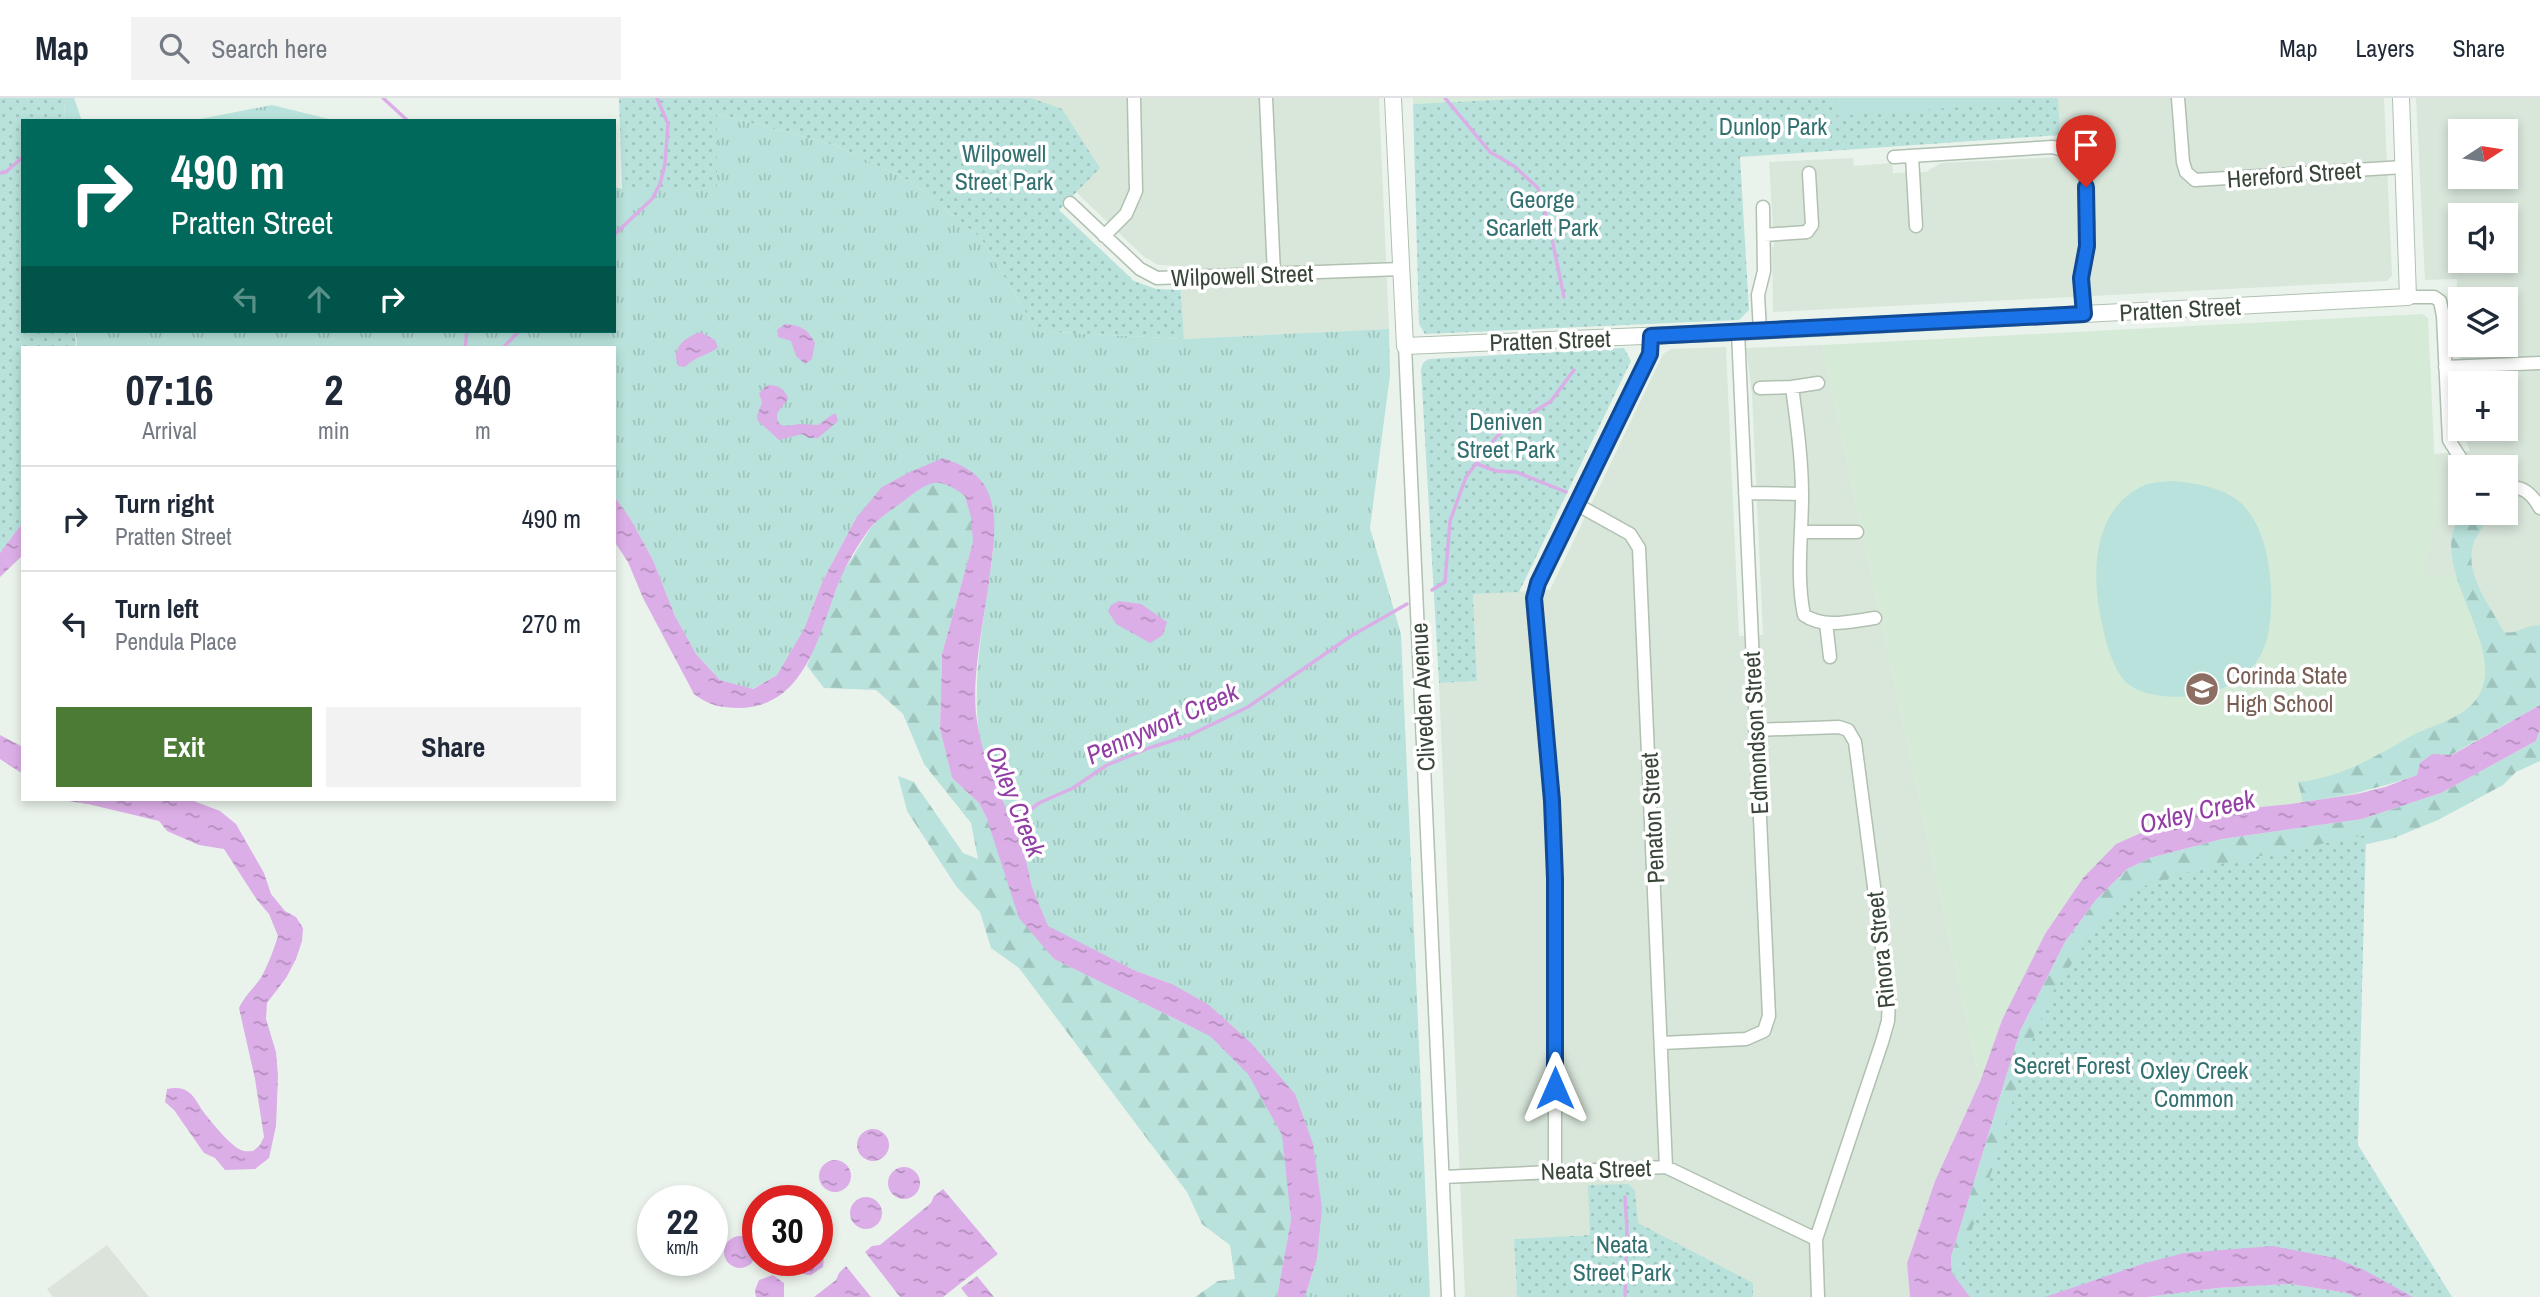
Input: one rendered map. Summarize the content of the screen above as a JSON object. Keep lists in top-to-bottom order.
{
  "streets": {
    "street": [
      "Hereford Street",
      "Wilpowell Street",
      "Pratten Street",
      "Cliveden Avenue",
      "Edmondson Street",
      "Penaton Street",
      "Rinora Street",
      "Neata Street"
    ]
  },
  "crossings": [
    ["Wilpowell Street", "Cliveden Avenue"],
    ["Pratten Street", "Cliveden Avenue"],
    ["Pratten Street", "Edmondson Street"],
    ["Cliveden Avenue", "Neata Street"],
    ["Edmondson Street", "Penaton Street"],
    ["Edmondson Street", "Rinora Street"],
    ["Penaton Street", "Neata Street"],
    ["Rinora Street", "Neata Street"]
  ],
  "water": ["Pennywort Creek", "Oxley Creek"],
  "parks": [
    "Dunlop Park",
    "Wilpowell Street Park",
    "George Scarlett Park",
    "Deniven Street Park",
    "Secret Forest",
    "Oxley Creek Common",
    "Neata Street Park"
  ],
  "places": {
    "school or university": ["Corinda State High School"]
  },
  "north": "right",
  "page": {
    "header": "Map",
    "search": "Search here",
    "nav": ["Map", "Layers", "Share"],
    "map_buttons": ["+", "−"],
    "turn": ["490 m", "Pratten Street"],
    "eta": [
      "07:16",
      "Arrival",
      "2",
      "min",
      "840",
      "m"
    ],
    "list": [
      {
        "name": "Turn right",
        "note": "Pratten Street",
        "value": "490 m"
      },
      {
        "name": "Turn left",
        "note": "Pendula Place",
        "value": "270 m"
      }
    ],
    "buttons": ["Exit", "Share"],
    "speed": "22 km/h",
    "limit": "30"
  }
}
